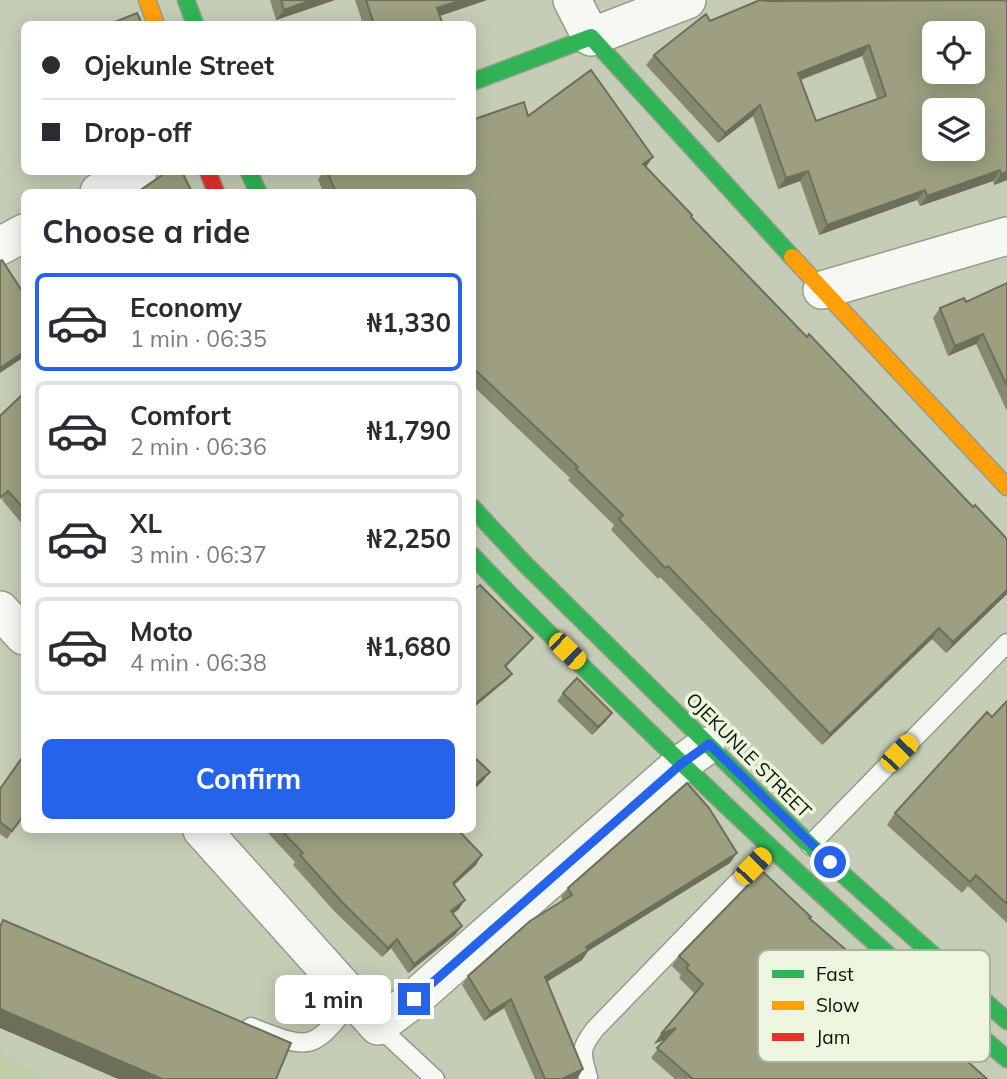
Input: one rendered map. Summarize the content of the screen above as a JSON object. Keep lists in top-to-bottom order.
{
  "streets": {
    "street": ["OJEKUNLE STREET"]
  },
  "legend": ["Fast", "Slow", "Jam"],
  "page": {
    "banner": ["Ojekunle Street", "Drop-off"],
    "heading": "Choose a ride",
    "list": [
      {
        "name": "Economy",
        "note": "1 min · 06:35",
        "value": "₦1,330"
      },
      {
        "name": "Comfort",
        "note": "2 min · 06:36",
        "value": "₦1,790"
      },
      {
        "name": "XL",
        "note": "3 min · 06:37",
        "value": "₦2,250"
      },
      {
        "name": "Moto",
        "note": "4 min · 06:38",
        "value": "₦1,680"
      }
    ],
    "buttons": "Confirm",
    "bubble": "1 min"
  }
}
